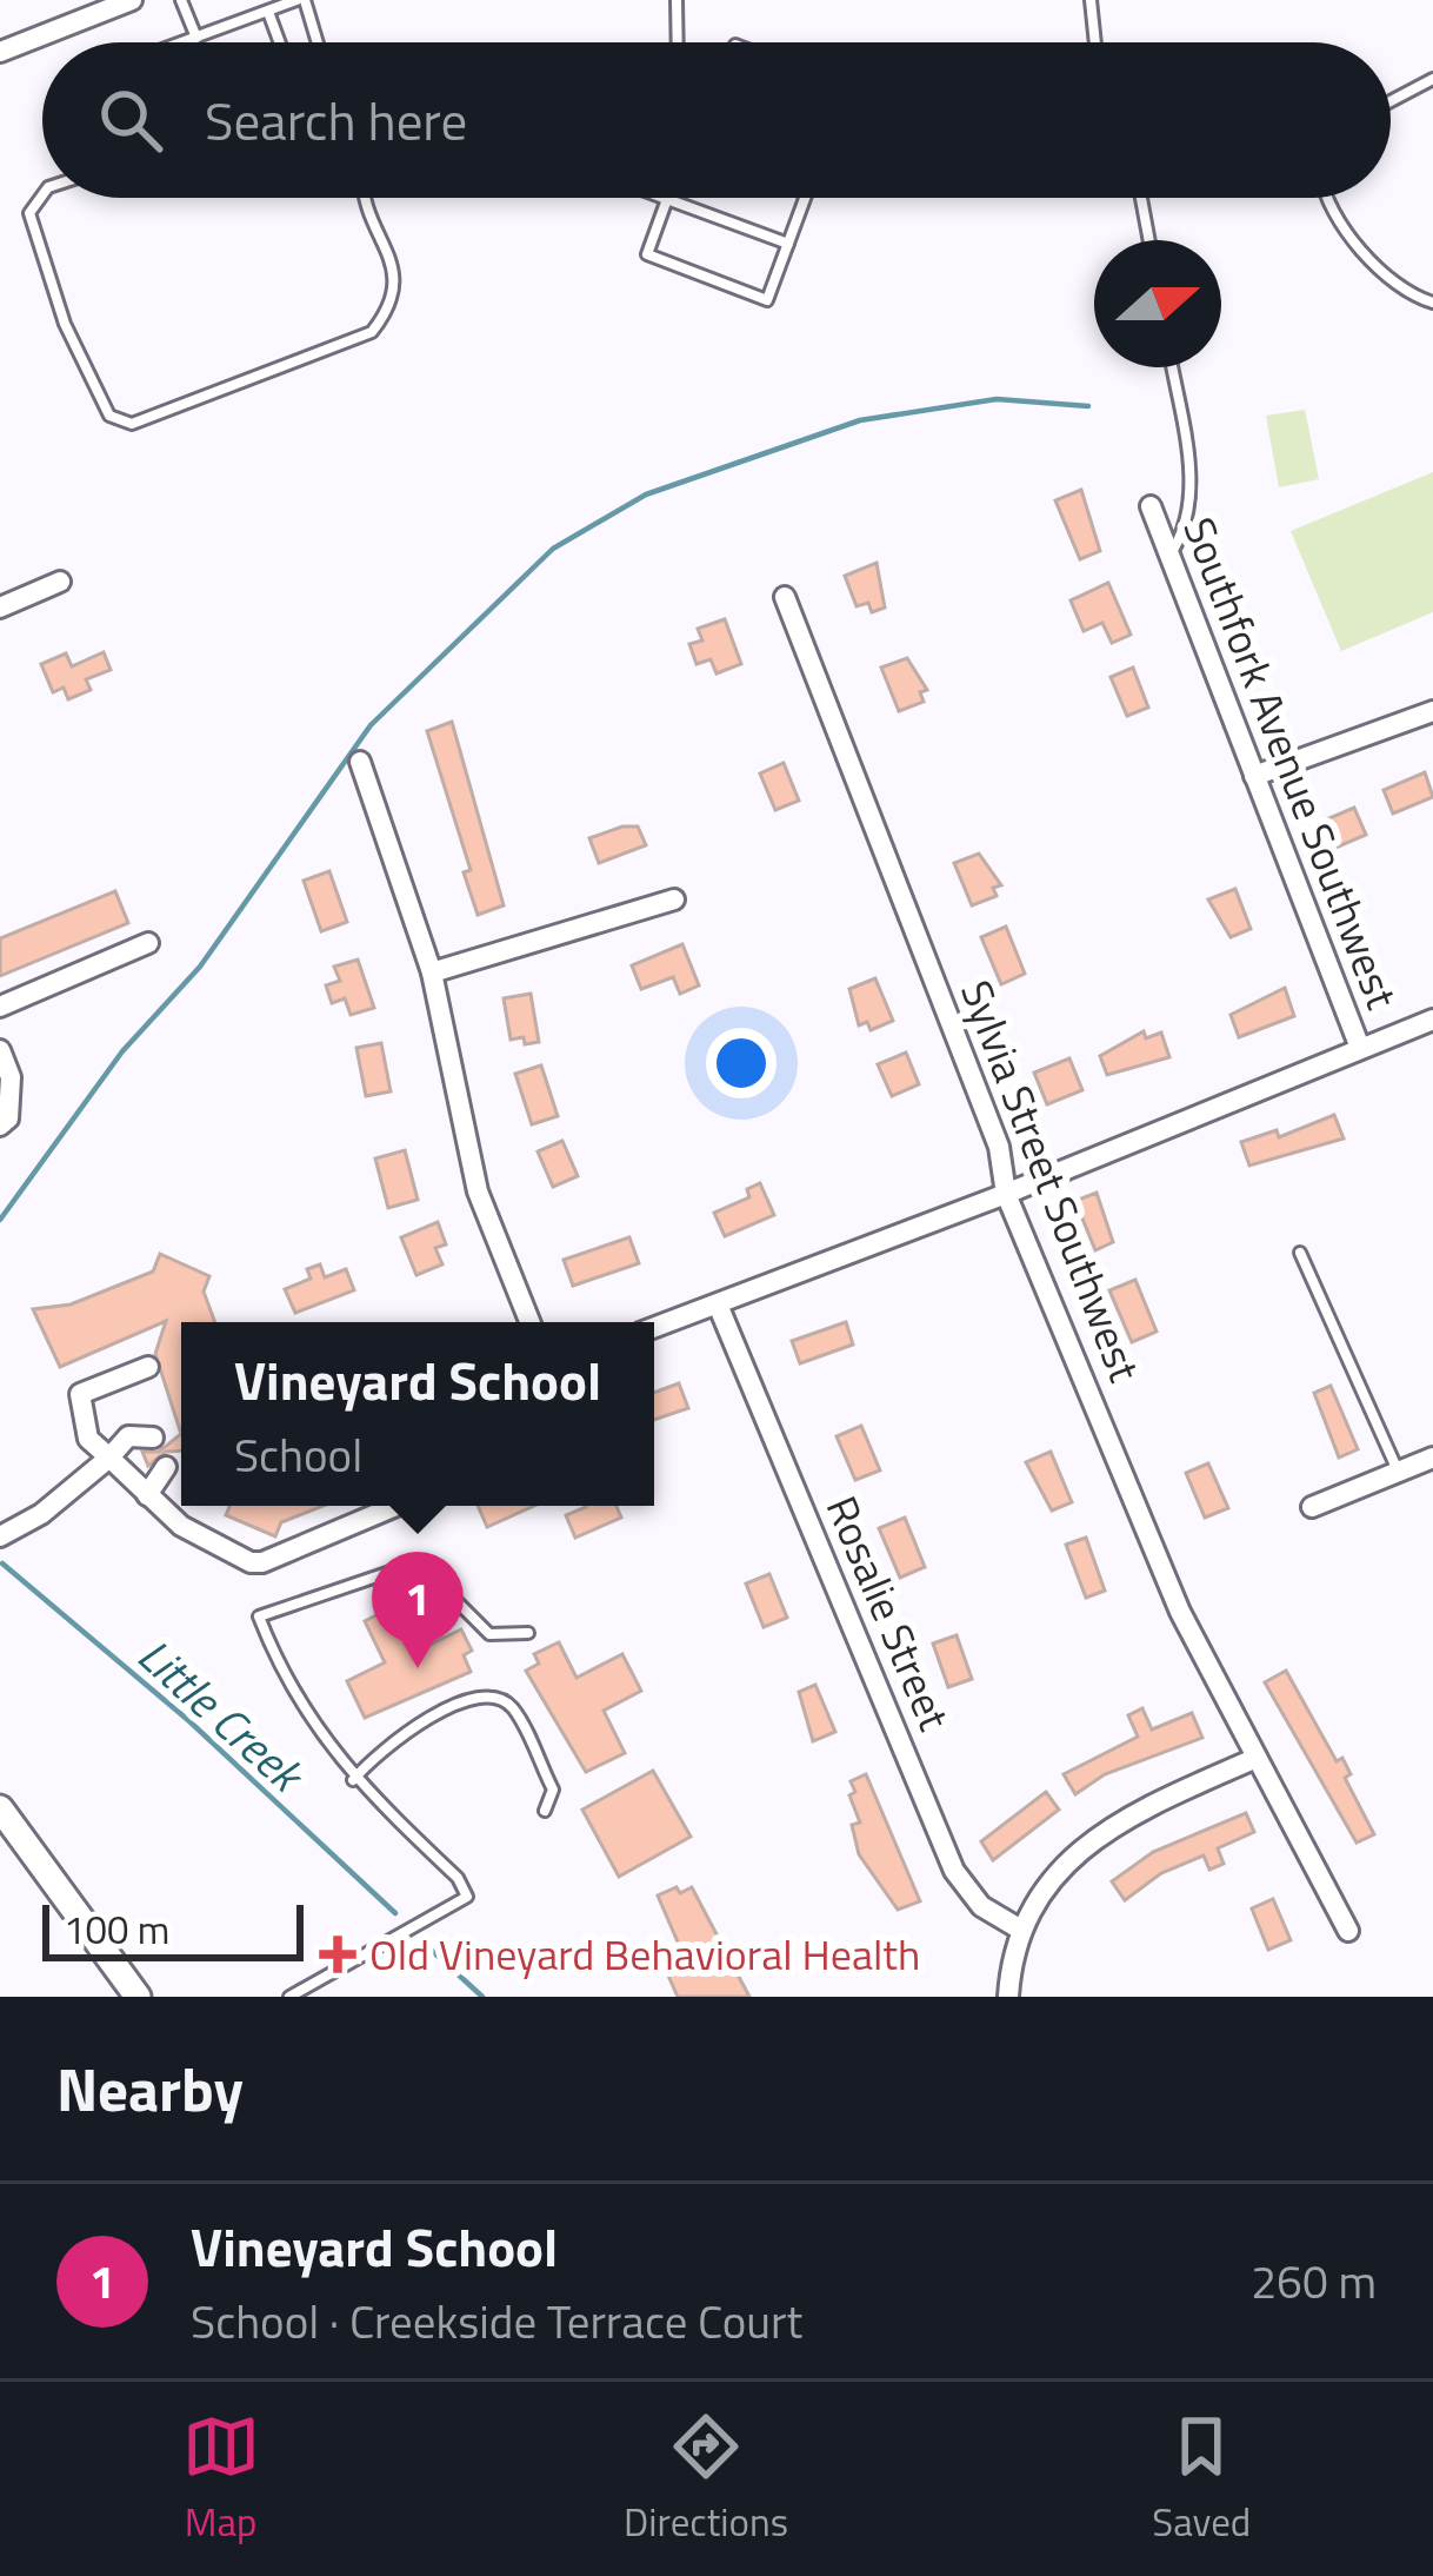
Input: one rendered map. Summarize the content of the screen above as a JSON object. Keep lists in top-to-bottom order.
{
  "streets": {
    "street": ["Southfork Avenue Southwest", "Sylvia Street Southwest", "Rosalie Street"]
  },
  "water": ["Little Creek"],
  "places": {
    "health": ["Old Vineyard Behavioral Health"]
  },
  "scale_bar": "100 m",
  "north": "right",
  "page": {
    "search": "Search here",
    "popup": ["Vineyard School", "School"],
    "pins": "1",
    "scale": "100 m",
    "heading": "Nearby",
    "list": [
      {
        "mark": "1",
        "name": "Vineyard School",
        "note": "School · Creekside Terrace Court",
        "value": "260 m"
      }
    ],
    "nav": ["Map", "Directions", "Saved"]
  }
}
